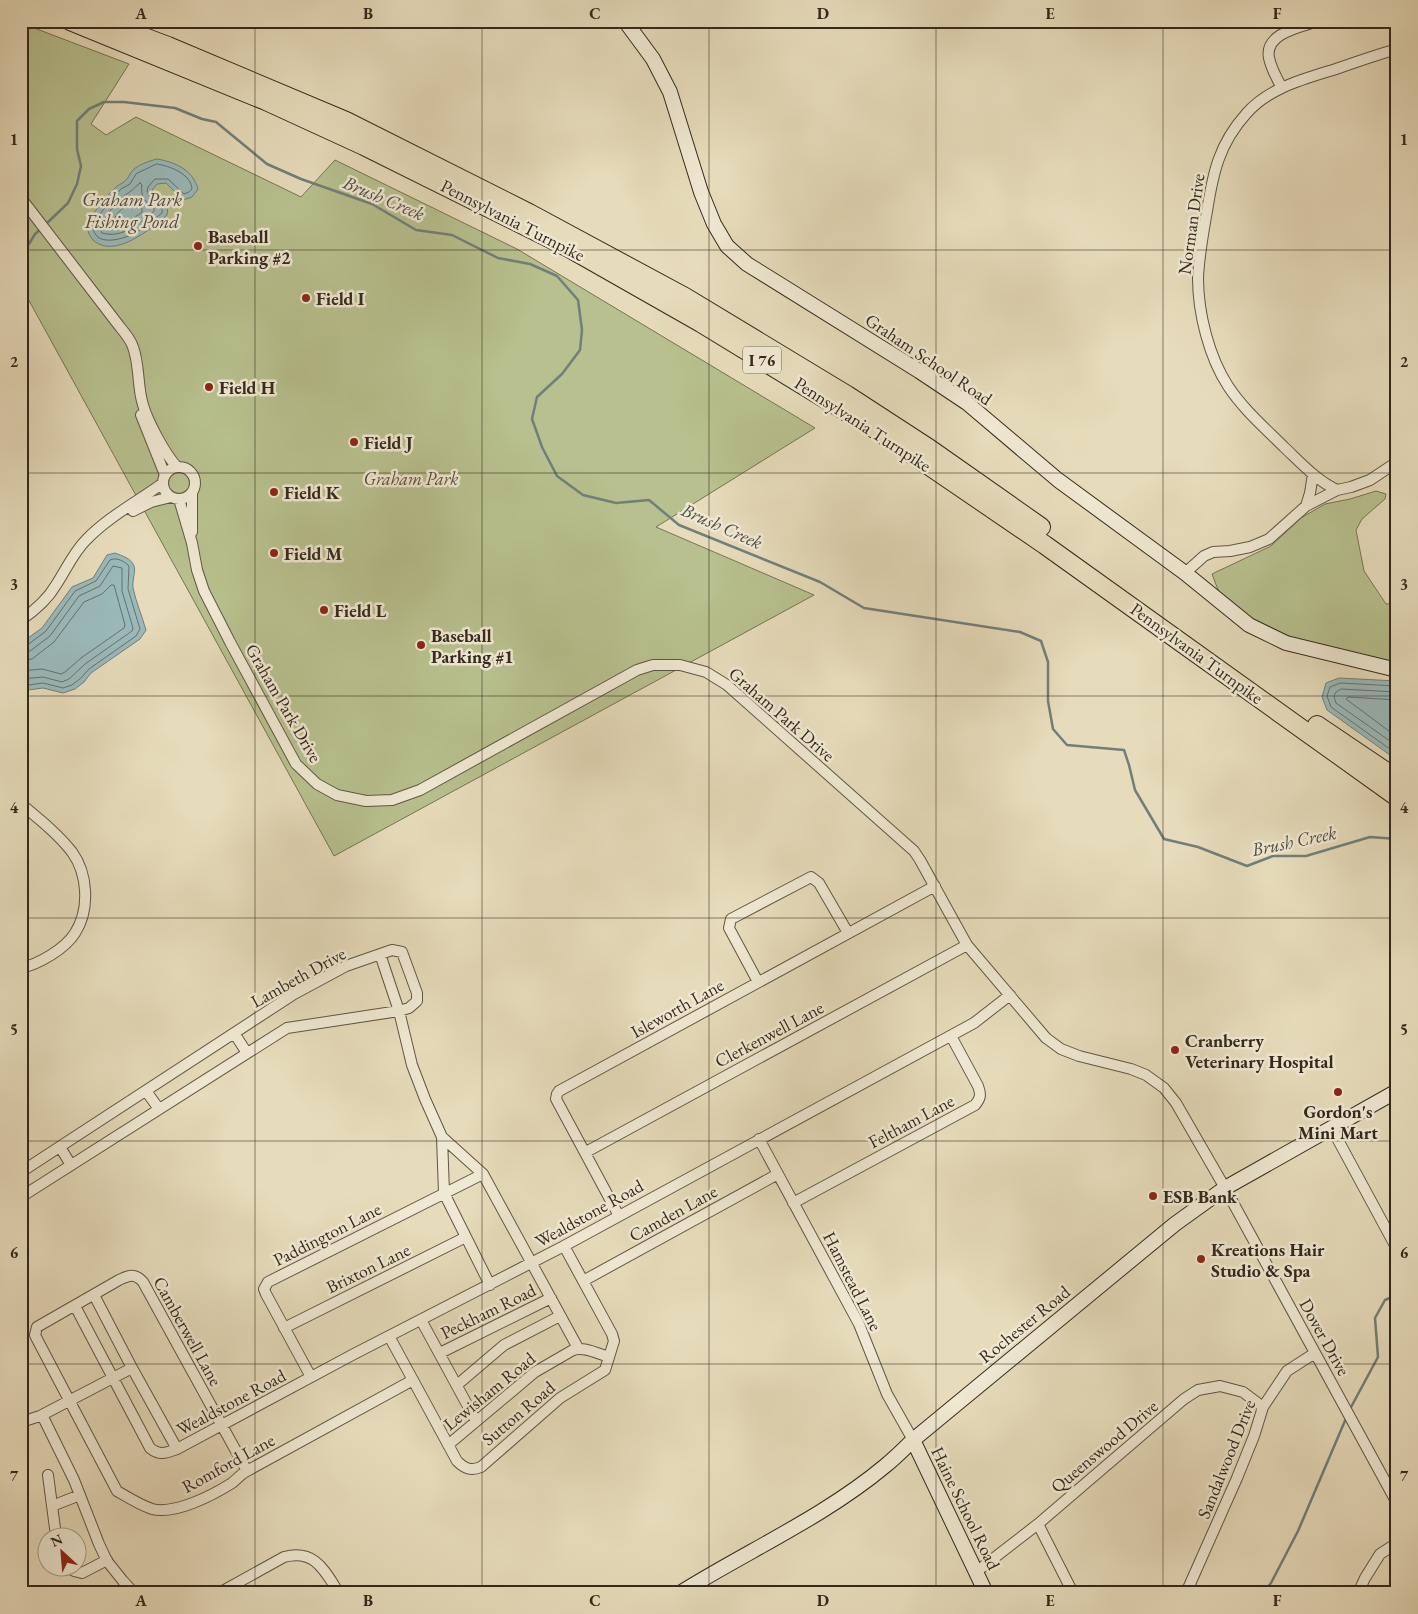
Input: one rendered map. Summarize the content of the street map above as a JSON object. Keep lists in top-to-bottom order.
{
  "streets": {
    "highway": ["Pennsylvania Turnpike", "I 76"],
    "street": [
      "Norman Drive",
      "Graham School Road",
      "Graham Park Drive",
      "Lambeth Drive",
      "Isleworth Lane",
      "Clerkenwell Lane",
      "Feltham Lane",
      "Wealdstone Road",
      "Camden Lane",
      "Paddington Lane",
      "Brixton Lane",
      "Hamstead Lane",
      "Peckham Road",
      "Rochester Road",
      "Camberwell Lane",
      "Dover Drive",
      "Lewisham Road",
      "Sutton Road",
      "Queenswood Drive",
      "Sandalwood Drive",
      "Romford Lane",
      "Haine School Road"
    ]
  },
  "crossings": [
    ["Graham Park Drive", "Isleworth Lane"],
    ["Graham Park Drive", "Clerkenwell Lane"],
    ["Graham Park Drive", "Wealdstone Road"],
    ["Graham Park Drive", "Rochester Road"],
    ["Graham Park Drive", "Dover Drive"],
    ["Isleworth Lane", "Clerkenwell Lane"],
    ["Isleworth Lane", "Wealdstone Road"],
    ["Feltham Lane", "Wealdstone Road"],
    ["Feltham Lane", "Hamstead Lane"],
    ["Wealdstone Road", "Paddington Lane"],
    ["Wealdstone Road", "Hamstead Lane"],
    ["Wealdstone Road", "Camberwell Lane"],
    ["Wealdstone Road", "Sutton Road"],
    ["Wealdstone Road", "Romford Lane"],
    ["Camden Lane", "Hamstead Lane"],
    ["Paddington Lane", "Brixton Lane"],
    ["Hamstead Lane", "Rochester Road"],
    ["Hamstead Lane", "Haine School Road"],
    ["Rochester Road", "Dover Drive"],
    ["Rochester Road", "Haine School Road"],
    ["Camberwell Lane", "Romford Lane"],
    ["Dover Drive", "Sandalwood Drive"],
    ["Lewisham Road", "Sutton Road"],
    ["Sutton Road", "Romford Lane"],
    ["Queenswood Drive", "Sandalwood Drive"],
    ["Queenswood Drive", "Haine School Road"]
  ],
  "water": ["Brush Creek", "Graham Park Fishing Pond"],
  "parks": ["Graham Park"],
  "places": [
    "Baseball Parking #2",
    "Field I",
    "Field H",
    "Field J",
    "Field K",
    "Field M",
    "Field L",
    "Baseball Parking #1",
    "Cranberry Veterinary Hospital",
    "Gordon's Mini Mart",
    "ESB Bank",
    "Kreations Hair Studio & Spa"
  ],
  "north": "top left",
  "grid": {
    "columns": [
      "A",
      "B",
      "C",
      "D",
      "E",
      "F"
    ],
    "rows": [
      "1",
      "2",
      "3",
      "4",
      "5",
      "6",
      "7"
    ]
  }
}
